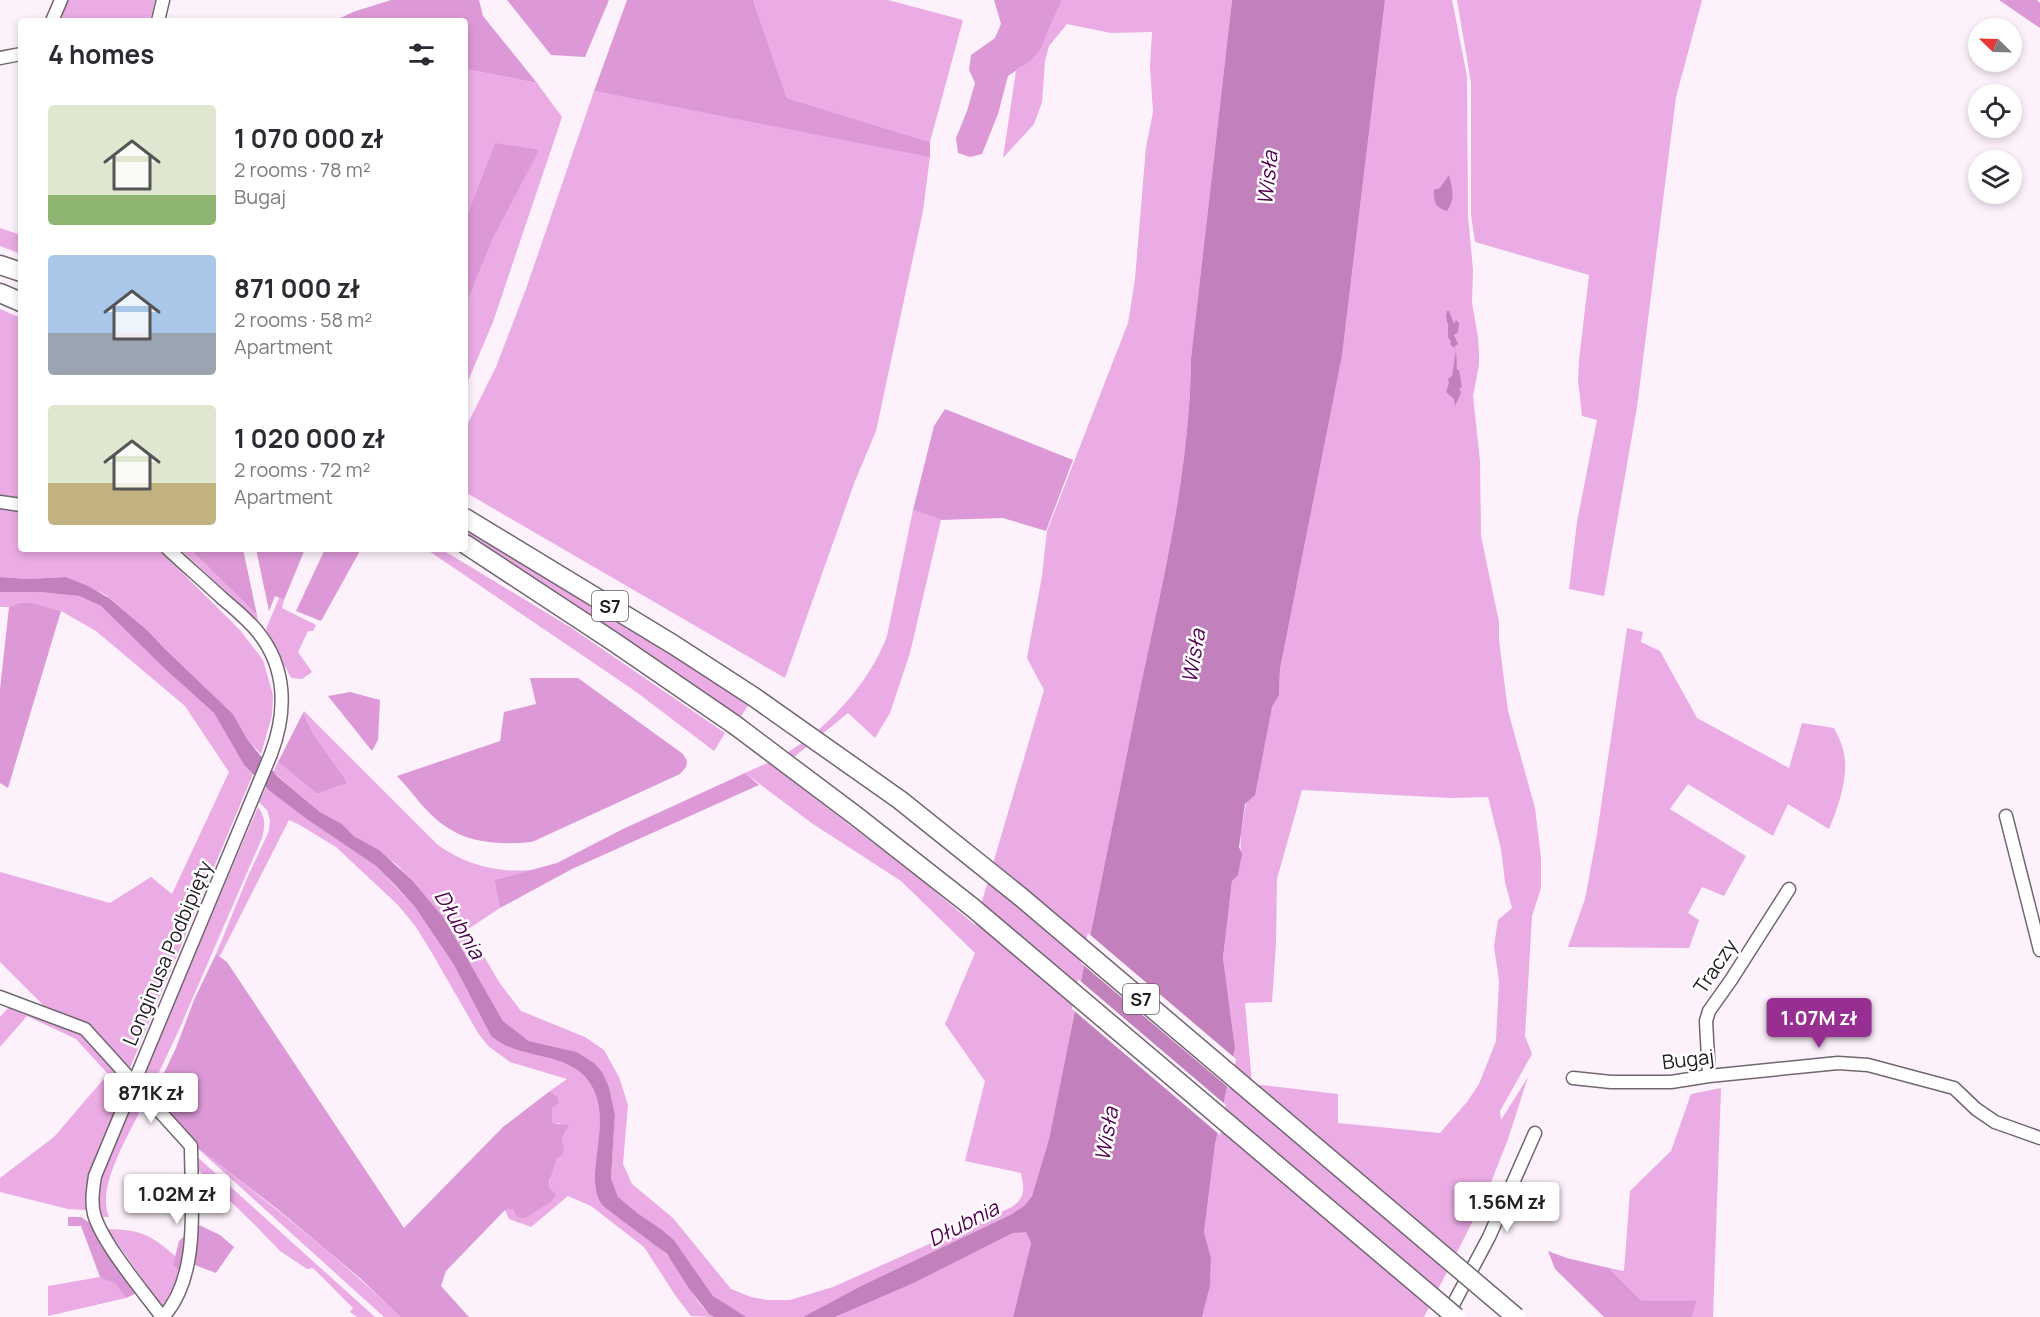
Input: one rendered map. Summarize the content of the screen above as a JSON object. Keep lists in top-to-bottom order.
{
  "streets": {
    "highway": ["S7"],
    "street": ["Longinusa Podbipięty", "Traczy", "Bugaj"]
  },
  "crossings": [
    ["Traczy", "Bugaj"]
  ],
  "water": ["Wisła", "Dłubnia"],
  "north": "top left",
  "page": {
    "heading": "4 homes",
    "list": [
      {
        "name": "1 070 000 zł",
        "note": "2 rooms · 78 m² · Bugaj"
      },
      {
        "name": "871 000 zł",
        "note": "2 rooms · 58 m² · Apartment"
      },
      {
        "name": "1 020 000 zł",
        "note": "2 rooms · 72 m² · Apartment"
      }
    ],
    "price": [
      "1.07M zł",
      "871K zł",
      "1.02M zł",
      "1.56M zł"
    ]
  }
}
